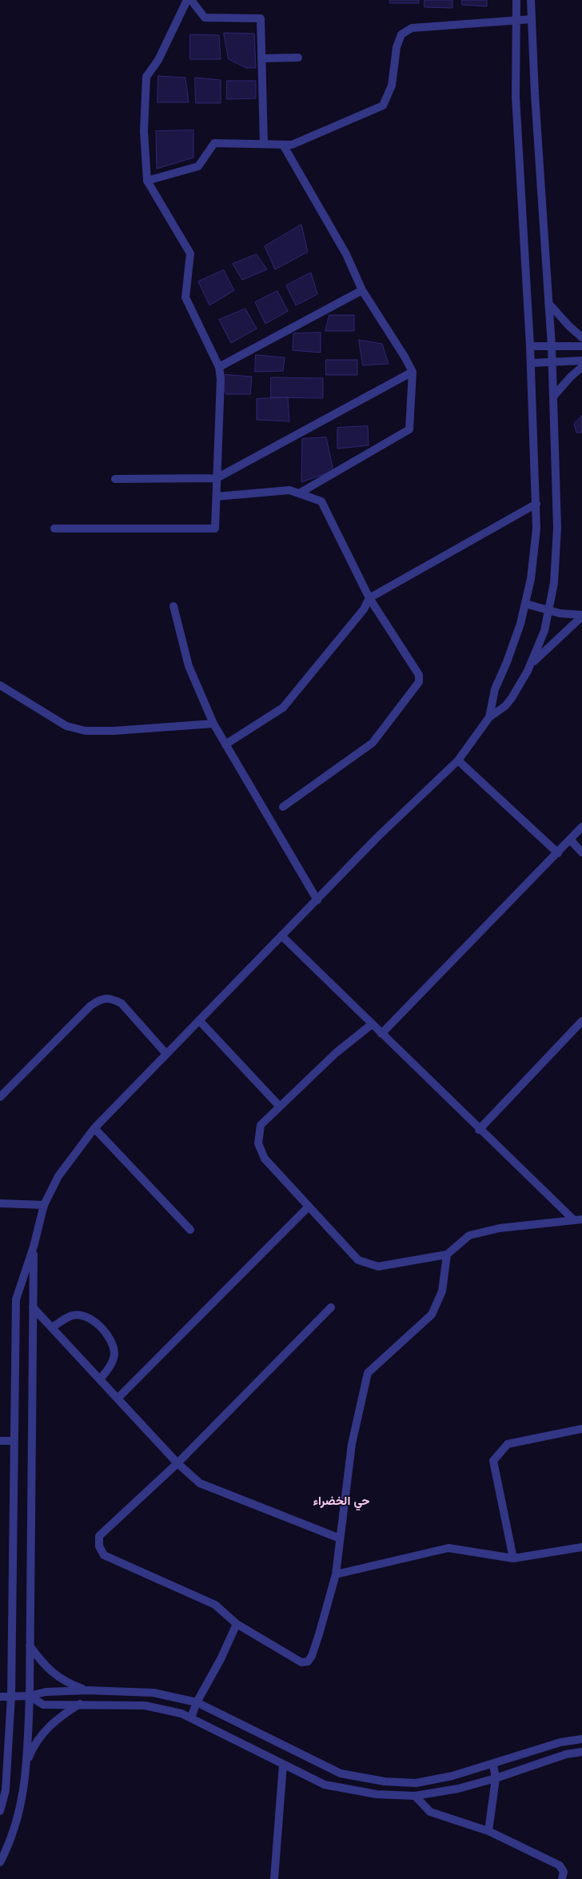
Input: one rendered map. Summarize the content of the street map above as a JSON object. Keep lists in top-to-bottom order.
{
  "districts": ["حي الخضراء"]
}
